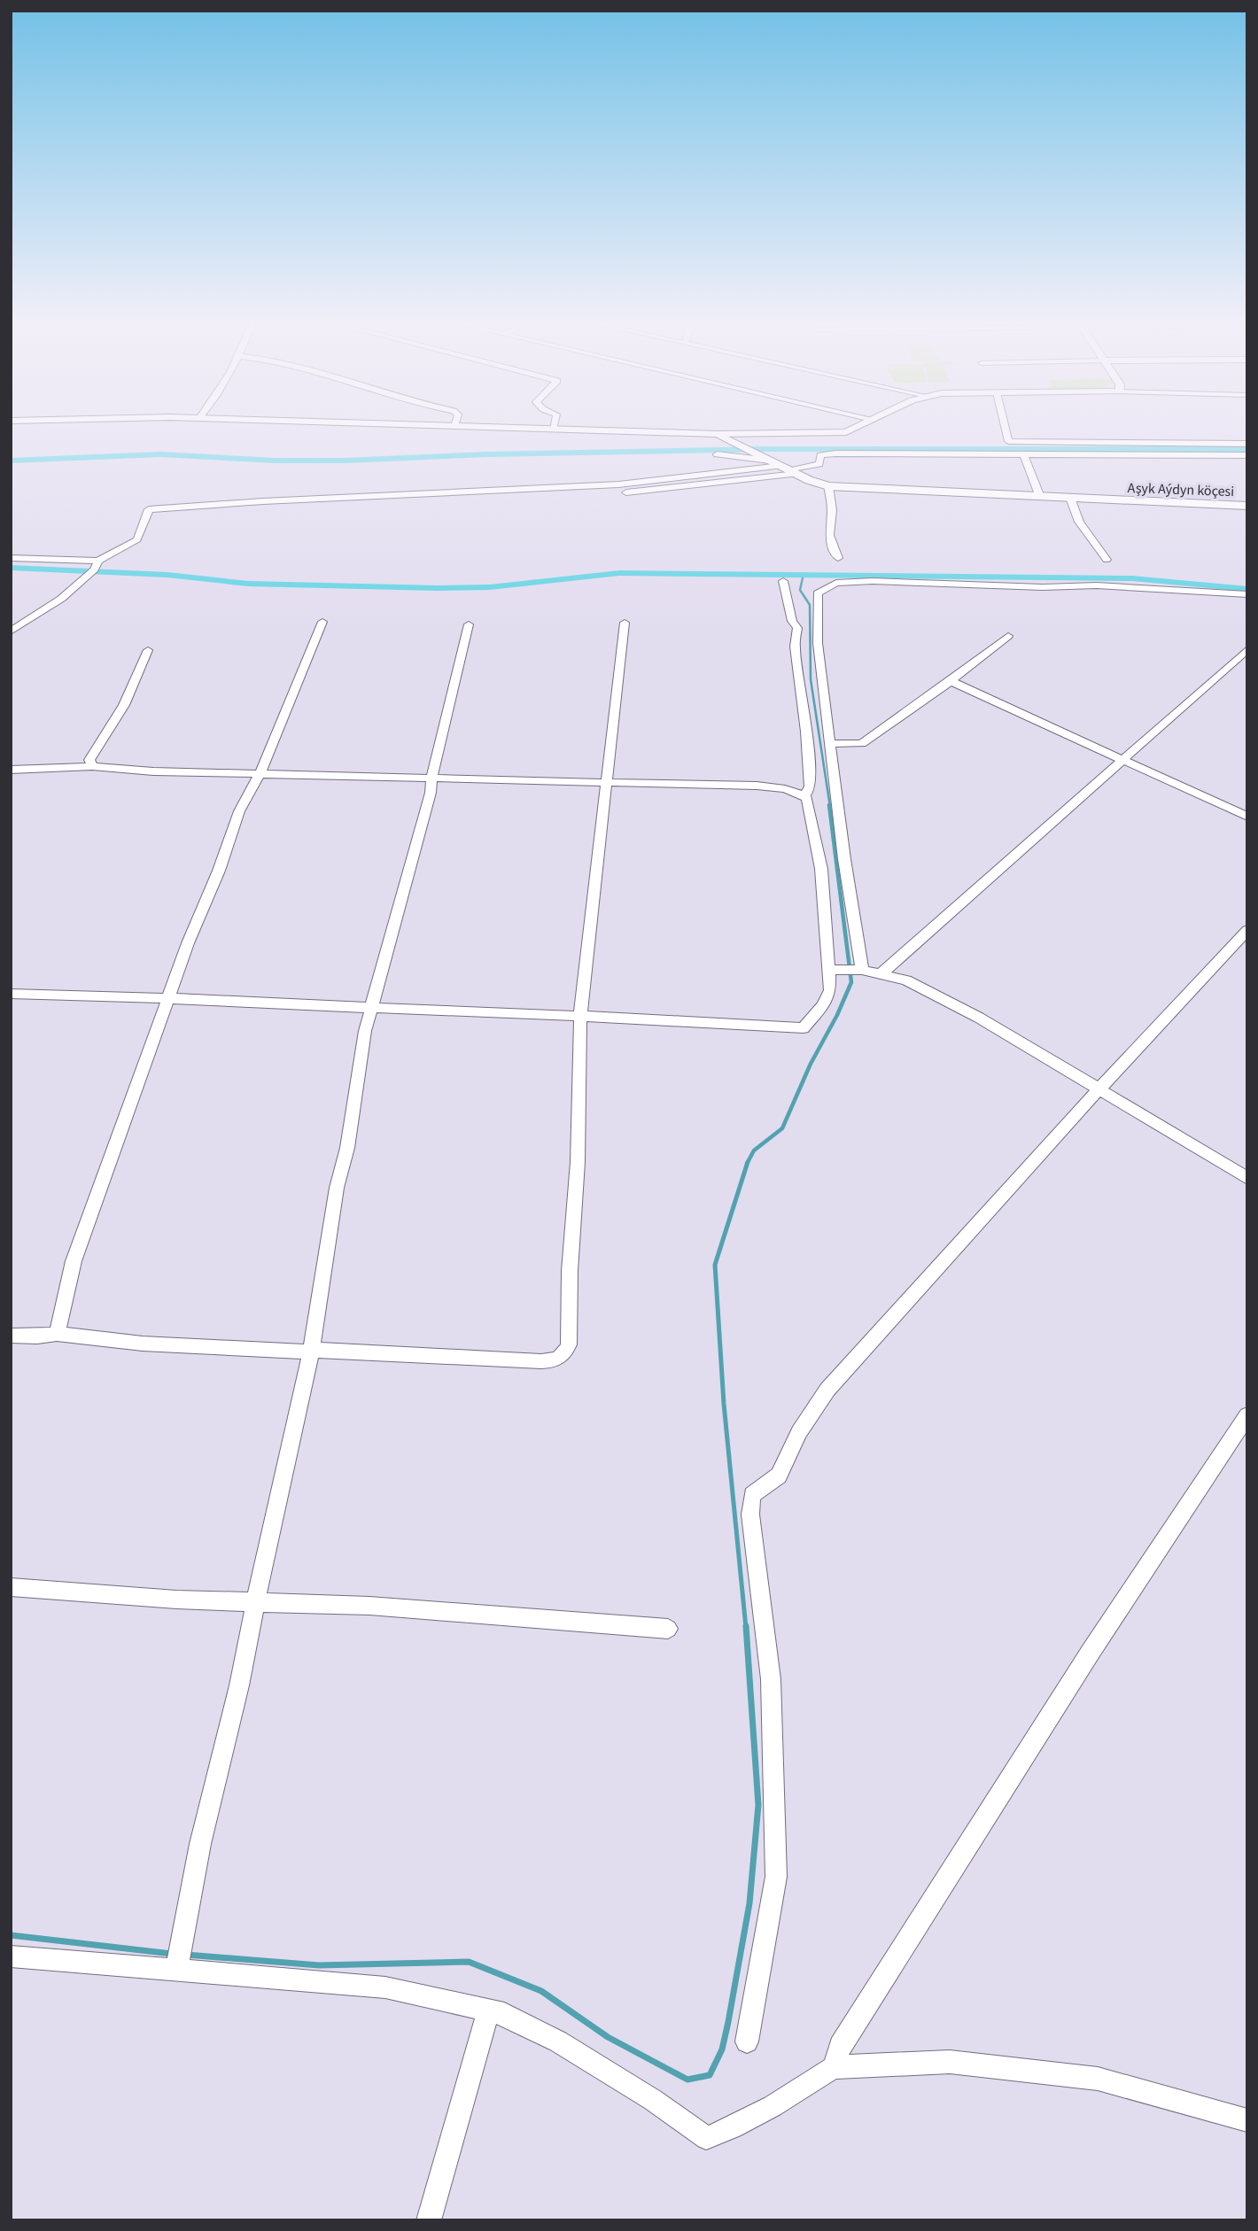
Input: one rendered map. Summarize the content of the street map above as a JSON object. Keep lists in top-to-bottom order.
{
  "streets": {
    "main road": ["Aşyk Aýdyn köçesi"]
  }
}
